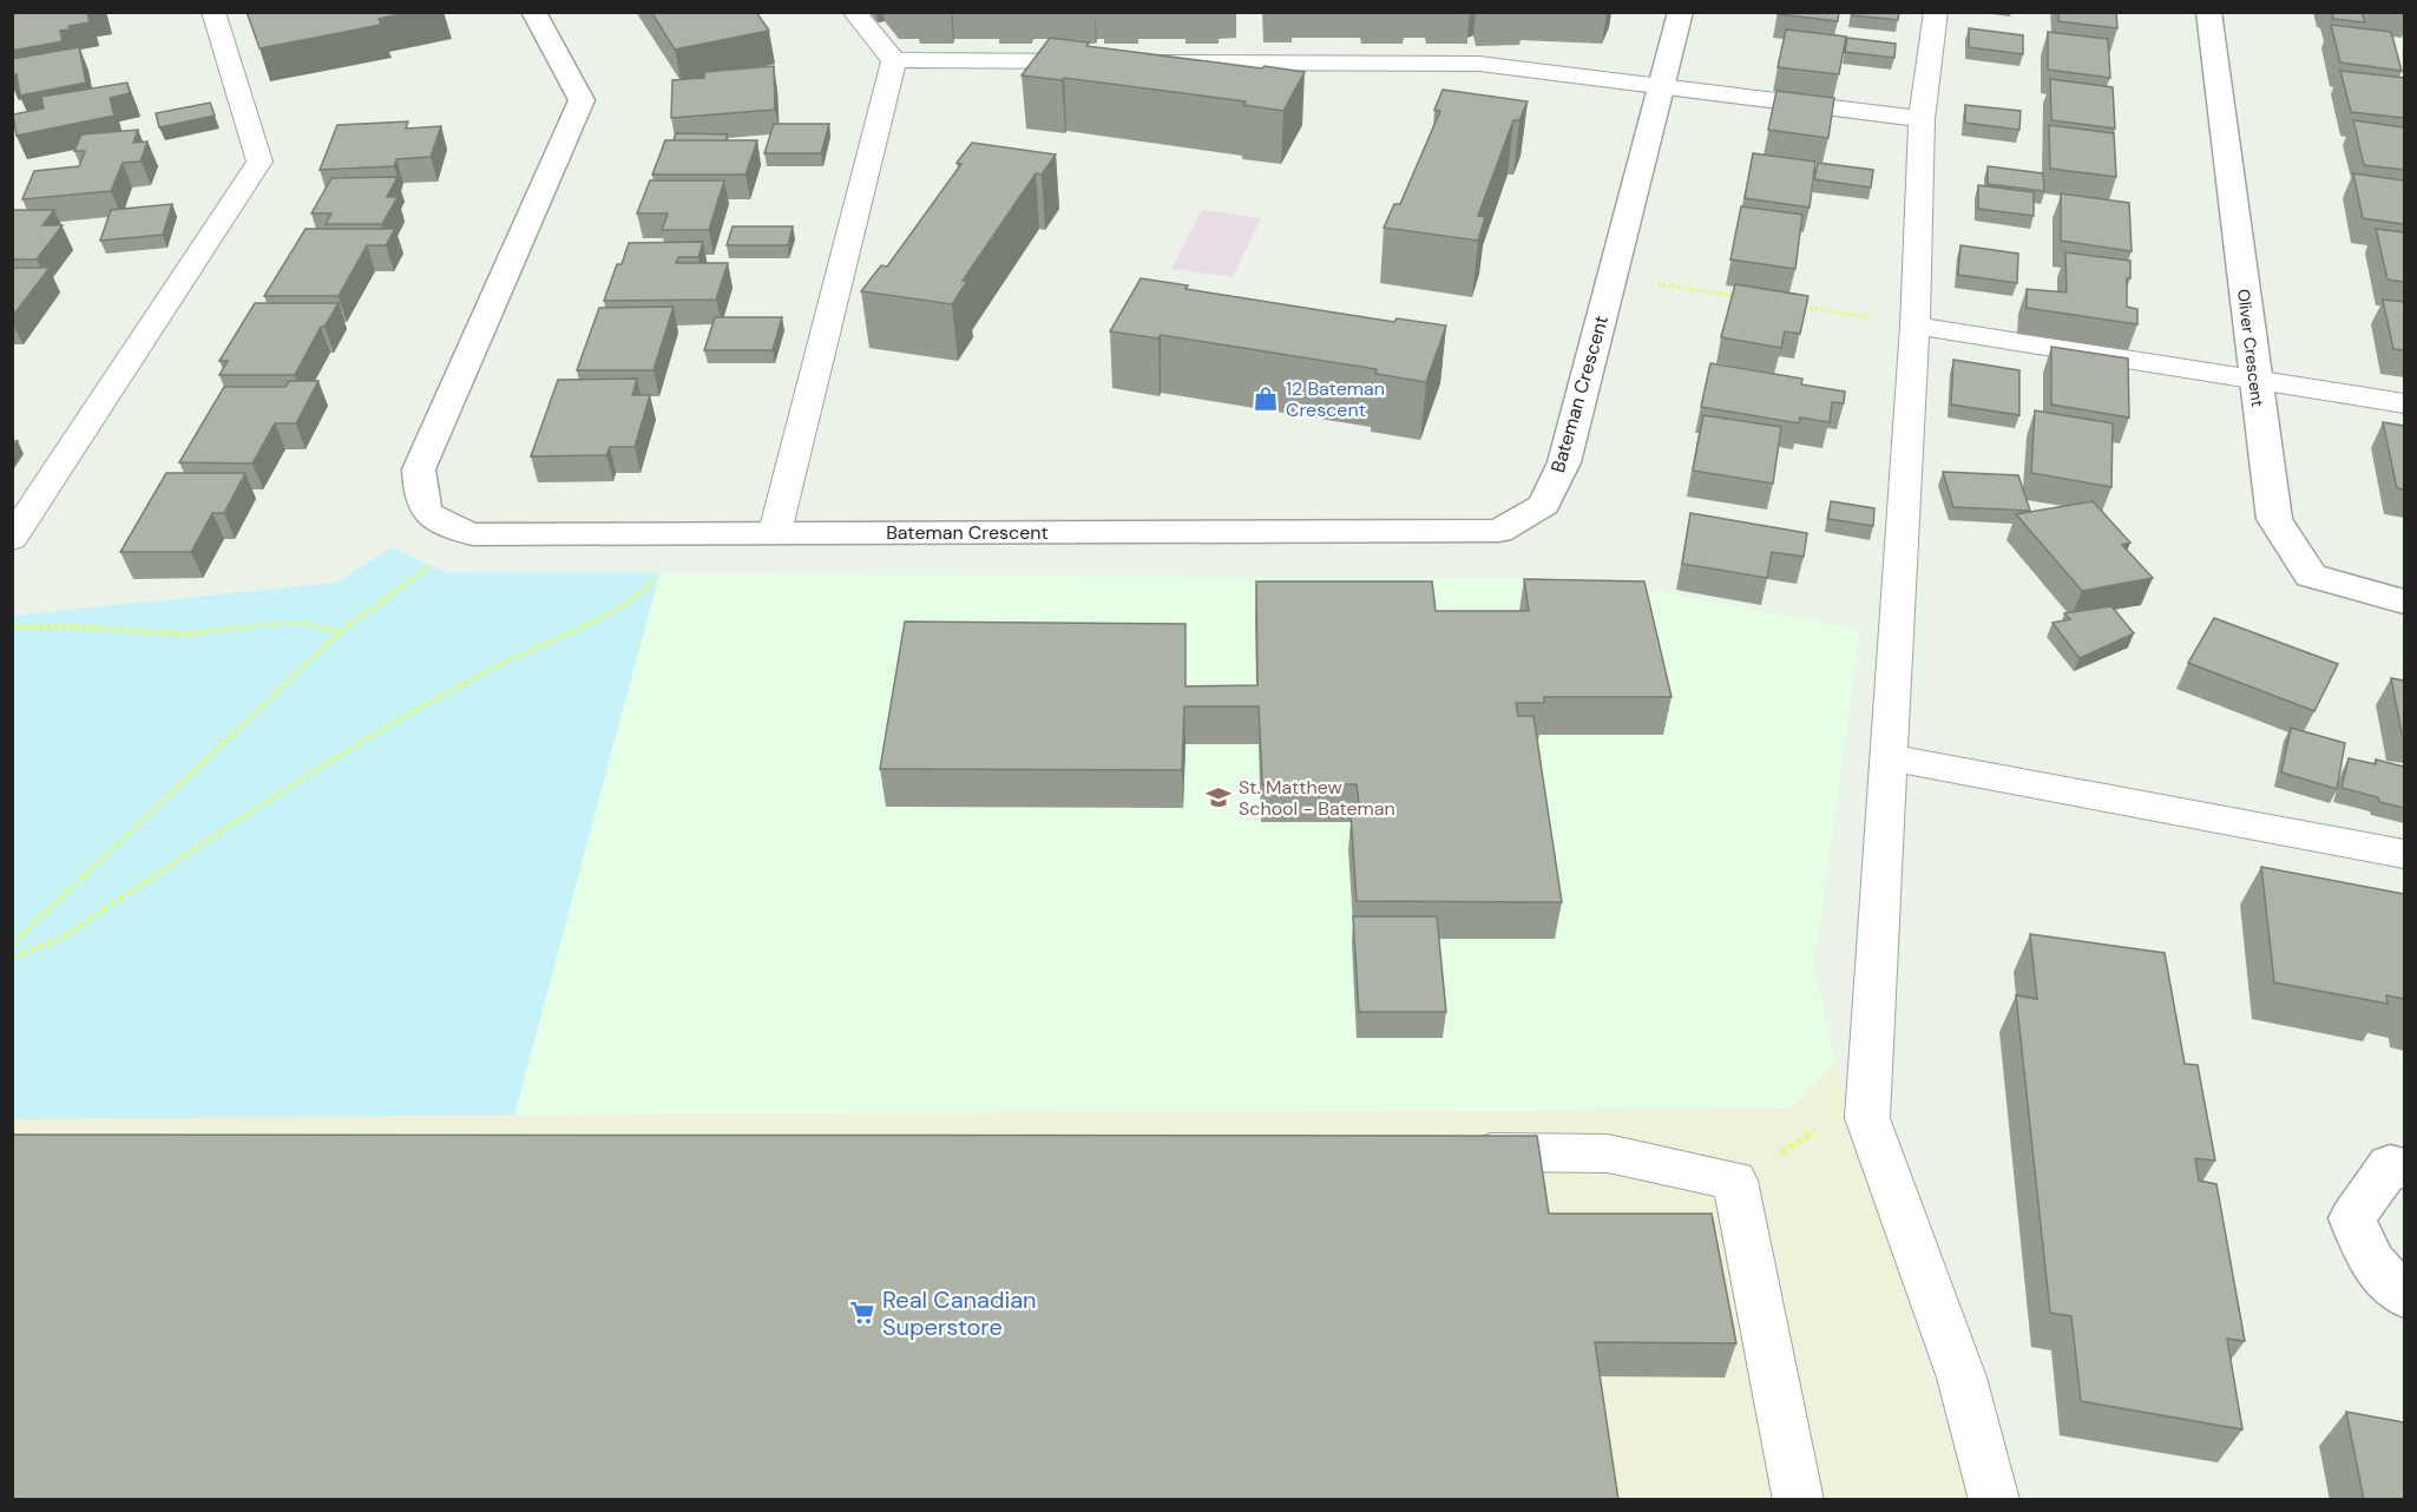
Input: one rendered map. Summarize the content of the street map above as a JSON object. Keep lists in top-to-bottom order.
{
  "streets": {
    "street": ["Oliver Crescent", "Bateman Crescent"]
  },
  "places": {
    "shop": ["12 Bateman Crescent"],
    "school or university": ["St. Matthew School - Bateman"],
    "supermarket": ["Real Canadian Superstore"]
  }
}
